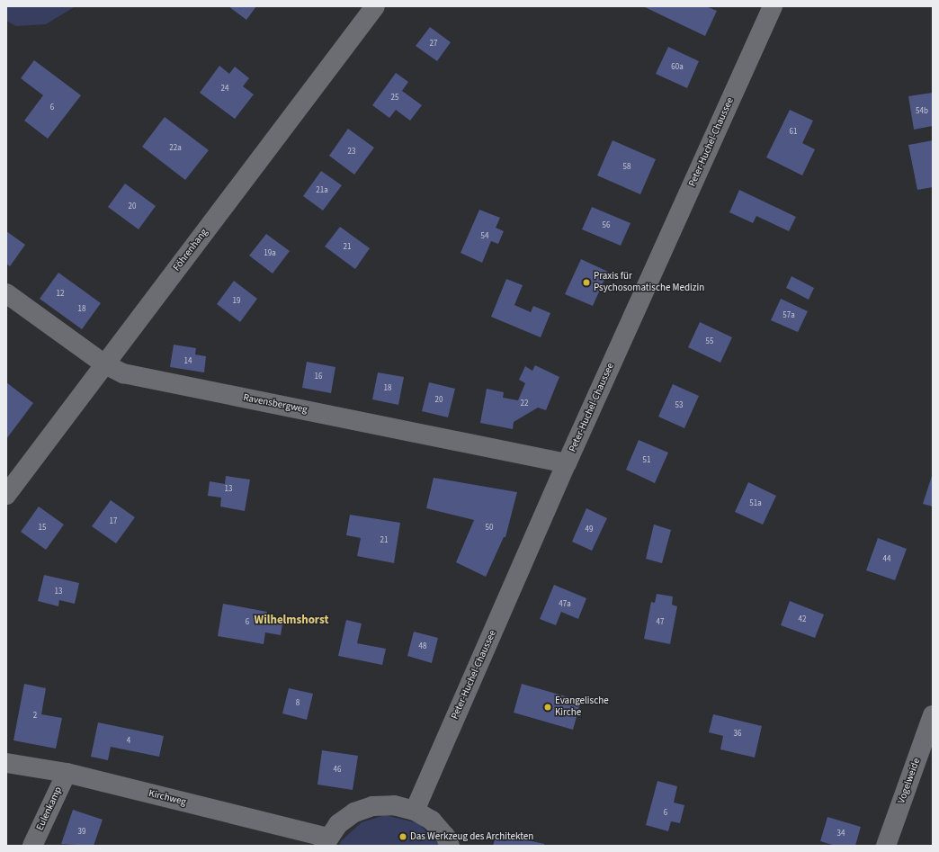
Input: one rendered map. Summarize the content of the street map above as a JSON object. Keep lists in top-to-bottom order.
{
  "streets": {
    "street": [
      "Peter-Huchel-Chaussee",
      "Föhrenhang",
      "Ravensbergweg",
      "Vogelweide",
      "Kirchweg",
      "Eulenkamp"
    ]
  },
  "crossings": [
    ["Peter-Huchel-Chaussee", "Ravensbergweg"],
    ["Föhrenhang", "Ravensbergweg"],
    ["Kirchweg", "Eulenkamp"]
  ],
  "districts": ["Wilhelmshorst"],
  "places": ["Praxis für Psychosomatische Medizin", "Evangelische Kirche", "Das Werkzeug des Architekten"],
  "house_numbers": [
    "27",
    "60a",
    "24",
    "25",
    "6",
    "54b",
    "61",
    "22a",
    "23",
    "58",
    "21a",
    "20",
    "56",
    "54",
    "21",
    "19a",
    "12",
    "19",
    "18",
    "57a",
    "55",
    "14",
    "16",
    "18",
    "20",
    "22",
    "53",
    "51",
    "13",
    "51a",
    "17",
    "15",
    "50",
    "49",
    "21",
    "44",
    "13",
    "47a",
    "42",
    "6",
    "47",
    "48",
    "8",
    "2",
    "36",
    "4",
    "46",
    "6",
    "39",
    "34"
  ]
}
